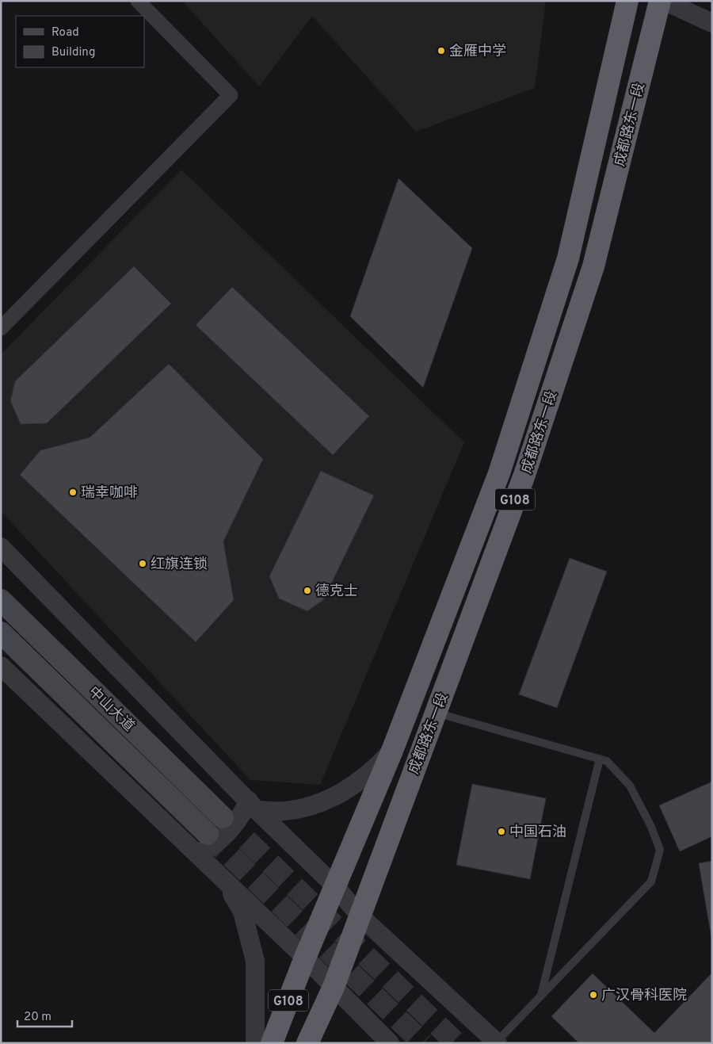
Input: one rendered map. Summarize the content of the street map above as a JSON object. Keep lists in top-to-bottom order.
{
  "streets": {
    "highway": ["成都路东一段", "G108"],
    "main road": ["中山大道"]
  },
  "crossings": [
    ["成都路东一段", "G108"]
  ],
  "places": [
    "金雁中学",
    "瑞幸咖啡",
    "红旗连锁",
    "德克士",
    "中国石油",
    "广汉骨科医院"
  ],
  "legend": ["Road", "Building"],
  "scale_bar": "20 m"
}
